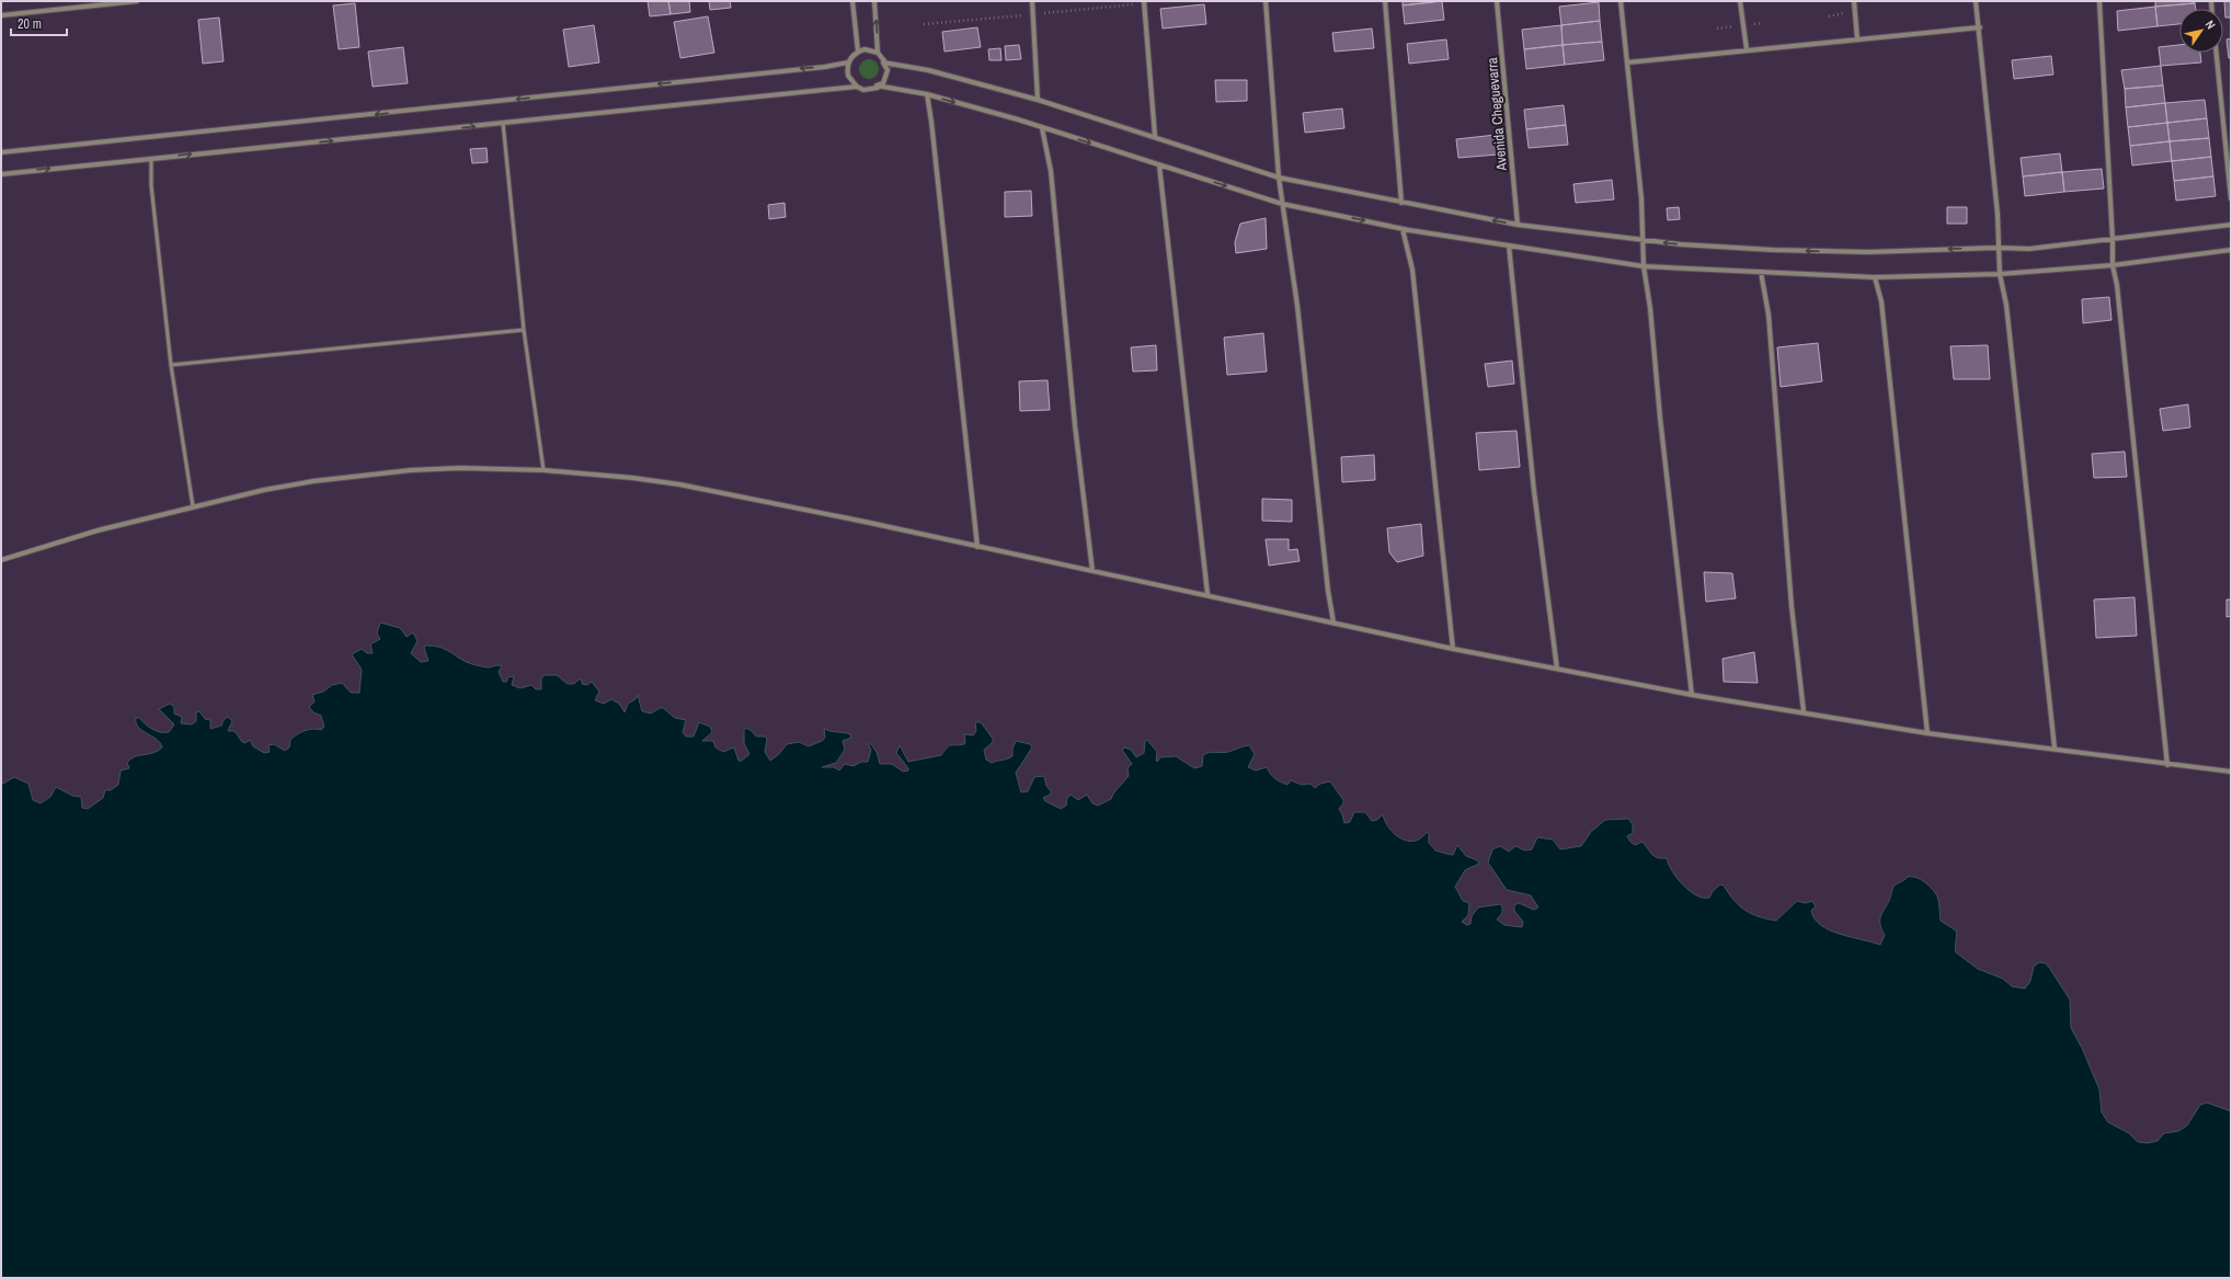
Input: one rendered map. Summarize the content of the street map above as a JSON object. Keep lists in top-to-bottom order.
{
  "streets": {
    "street": ["Avenida Cheguevarra"]
  },
  "scale_bar": "20 m",
  "north": "top right"
}
